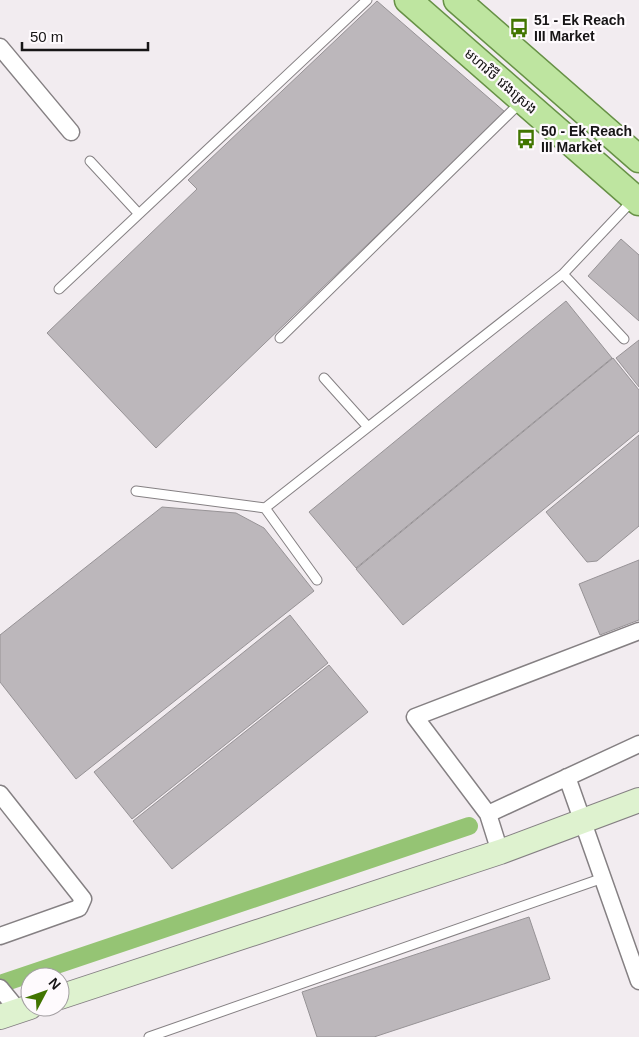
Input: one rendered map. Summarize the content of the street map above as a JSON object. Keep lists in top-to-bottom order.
{
  "streets": {
    "main road": ["មហាវិថី វេងស្រេង"]
  },
  "places": {
    "bus stop": ["51 - Ek Reach III Market", "50 - Ek Reach III Market"]
  },
  "scale_bar": "50 m",
  "north": "top right"
}
